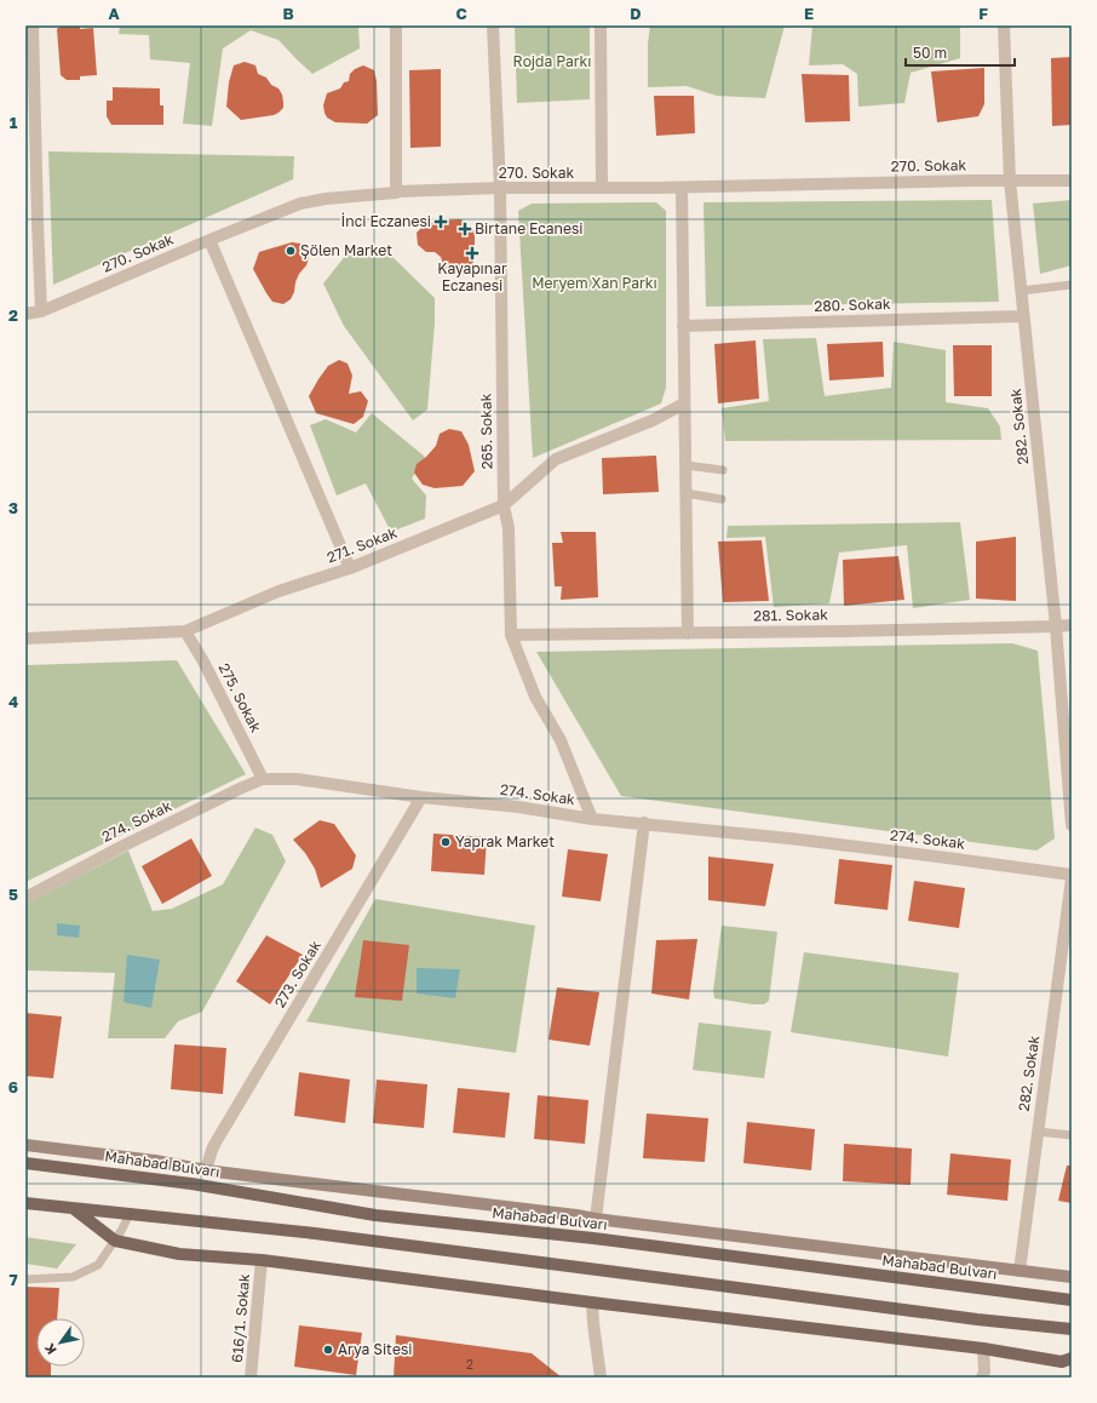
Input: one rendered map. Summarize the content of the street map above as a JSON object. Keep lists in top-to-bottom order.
{
  "streets": {
    "main road": ["Mahabad Bulvarı"],
    "street": [
      "270. Sokak",
      "280. Sokak",
      "282. Sokak",
      "265. Sokak",
      "271. Sokak",
      "281. Sokak",
      "275. Sokak",
      "274. Sokak",
      "273. Sokak",
      "616/1. Sokak"
    ]
  },
  "crossings": [
    ["270. Sokak", "282. Sokak"],
    ["270. Sokak", "265. Sokak"],
    ["280. Sokak", "282. Sokak"],
    ["282. Sokak", "281. Sokak"],
    ["282. Sokak", "274. Sokak"],
    ["265. Sokak", "271. Sokak"],
    ["265. Sokak", "281. Sokak"],
    ["265. Sokak", "274. Sokak"],
    ["271. Sokak", "275. Sokak"],
    ["275. Sokak", "274. Sokak"],
    ["274. Sokak", "273. Sokak"]
  ],
  "parks": ["Rojda Parkı", "Meryem Xan Parkı"],
  "places": {
    "health": ["İnci Eczanesi", "Birtane Ecanesi", "Kayapınar Eczanesi"],
    "other": ["Şölen Market", "Yaprak Market", "Arya Sitesi"]
  },
  "house_numbers": ["2"],
  "scale_bar": "50 m",
  "north": "bottom left",
  "grid": {
    "columns": [
      "A",
      "B",
      "C",
      "D",
      "E",
      "F"
    ],
    "rows": [
      "1",
      "2",
      "3",
      "4",
      "5",
      "6",
      "7"
    ]
  }
}
